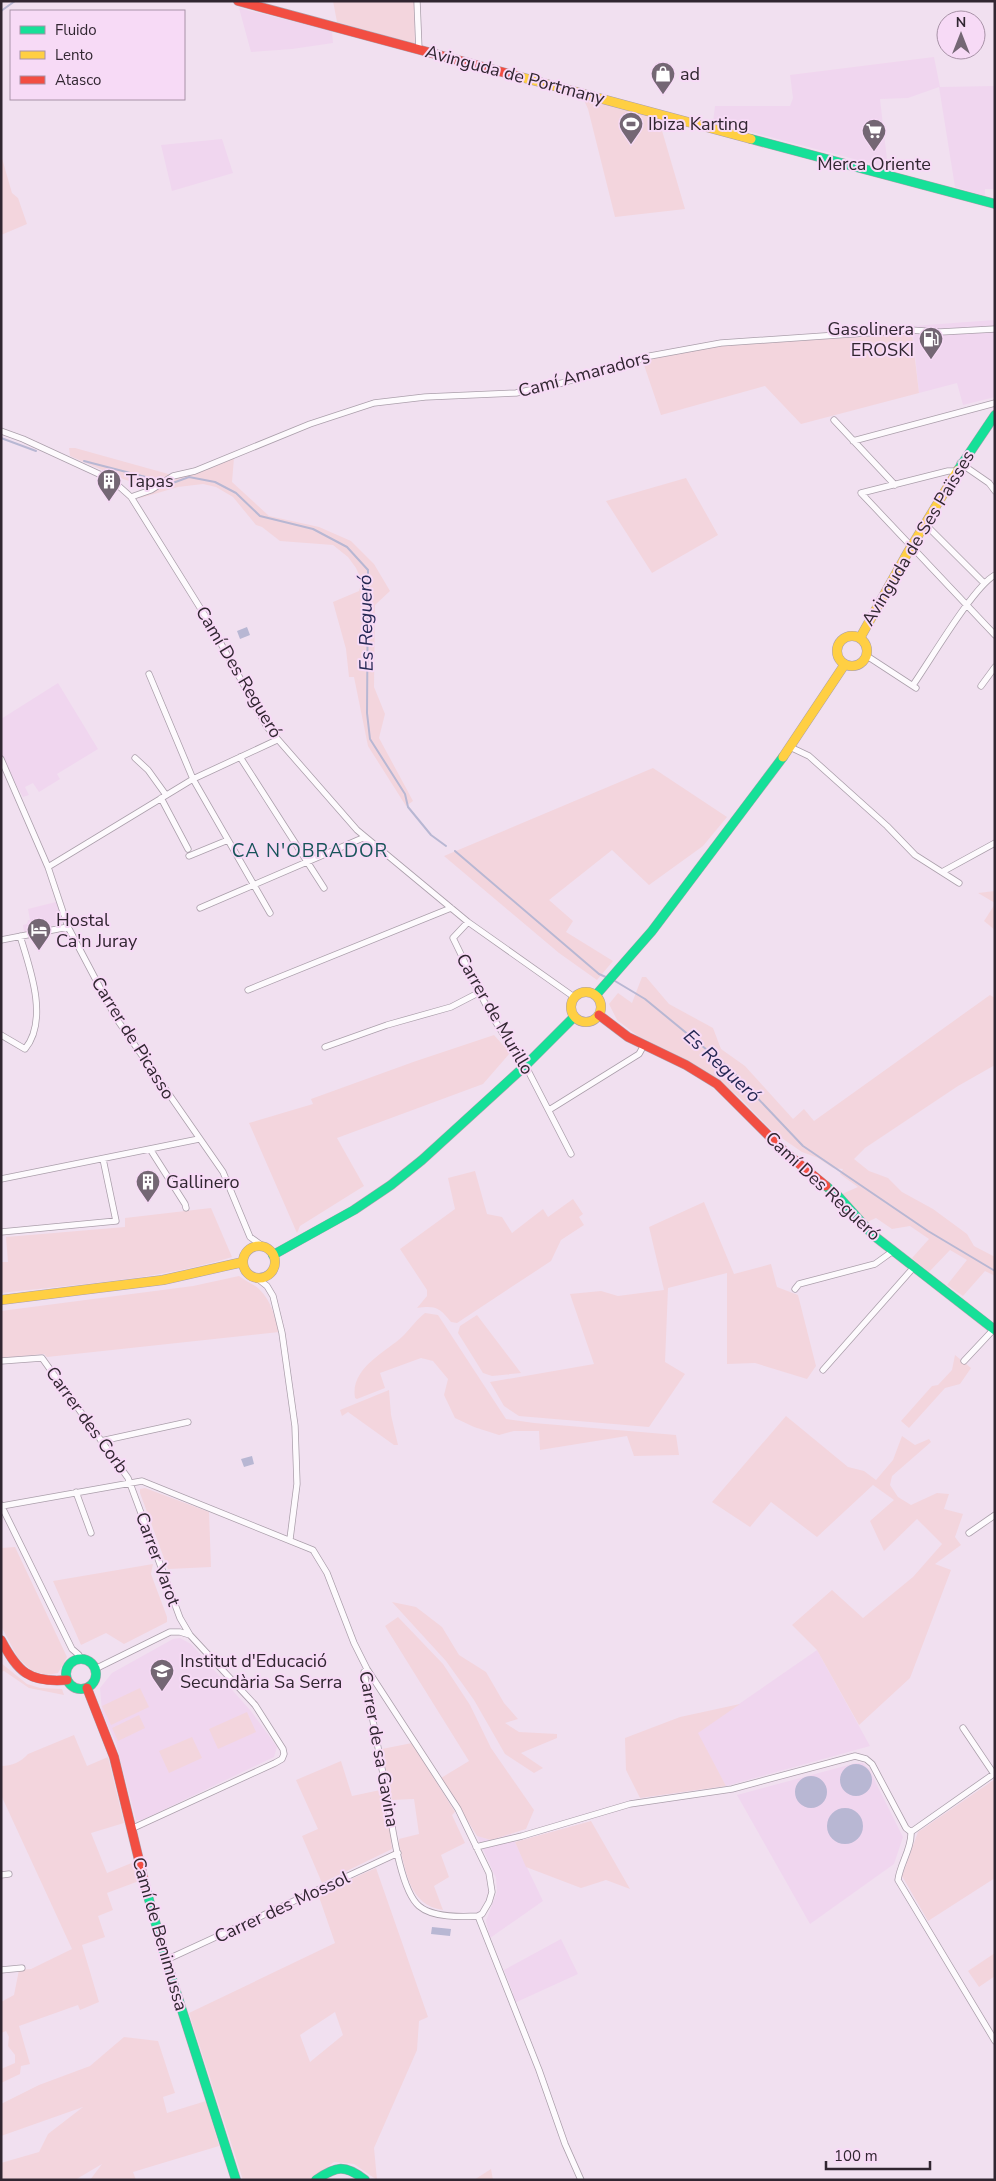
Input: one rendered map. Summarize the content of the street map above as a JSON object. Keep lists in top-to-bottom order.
{
  "streets": {
    "main road": [
      "Avinguda de Portmany",
      "Avinguda de Ses Païsses",
      "Camí Des Regueró",
      "Camí de Benimussa"
    ],
    "street": [
      "Camí Amaradors",
      "Carrer de Murillo",
      "Carrer de Picasso",
      "Carrer des Corb",
      "Carrer Varot",
      "Carrer de sa Gavina",
      "Carrer des Mossol"
    ]
  },
  "crossings": [
    ["Camí Amaradors", "Camí Des Regueró"],
    ["Camí Des Regueró", "Carrer de Murillo"],
    ["Carrer des Corb", "Carrer Varot"],
    ["Carrer des Corb", "Carrer de sa Gavina"],
    ["Carrer Varot", "Carrer de sa Gavina"],
    ["Carrer de sa Gavina", "Carrer des Mossol"],
    ["Carrer des Mossol", "Camí de Benimussa"]
  ],
  "districts": ["CA N'OBRADOR"],
  "water": ["Es Regueró"],
  "places": {
    "shop": ["ad"],
    "sports": ["Ibiza Karting"],
    "supermarket": ["Merca Oriente"],
    "fuel station": ["Gasolinera EROSKI"],
    "building": ["Tapas", "Gallinero"],
    "hotel": ["Hostal Ca'n Juray"],
    "school or university": ["Institut d'Educació Secundària Sa Serra"]
  },
  "legend": ["Fluido", "Lento", "Atasco"],
  "scale_bar": "100 m",
  "north": "top"
}
